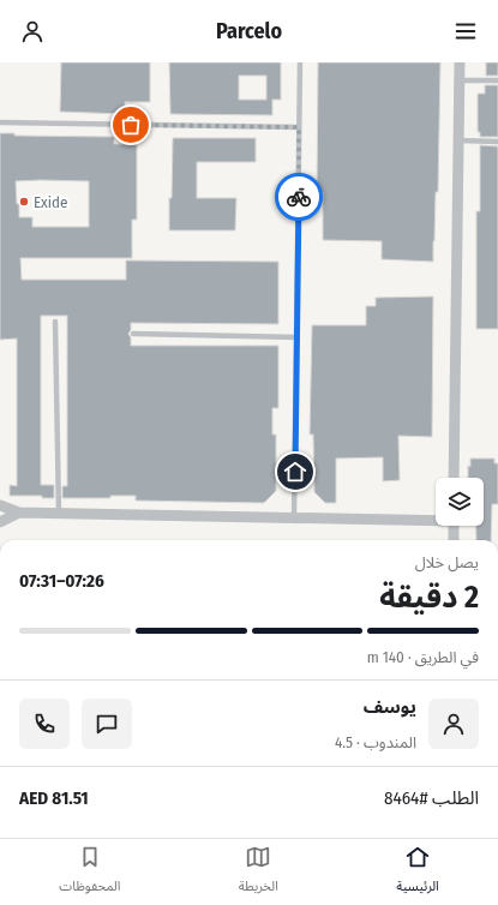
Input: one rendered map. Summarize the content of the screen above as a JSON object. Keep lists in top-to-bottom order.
{
  "places": ["Exide"],
  "page": {
    "header": "Parcelo",
    "heading": ["2 دقيقة", "يصل خلال", "07:26–07:31"],
    "panel": [
      "يوسف",
      "المندوب · 4.5",
      "الطلب #8464",
      "AED 81.51"
    ],
    "bar": "في الطريق · 140 m",
    "tabs": ["الرئيسية", "الخريطة", "المحفوظات"]
  }
}
